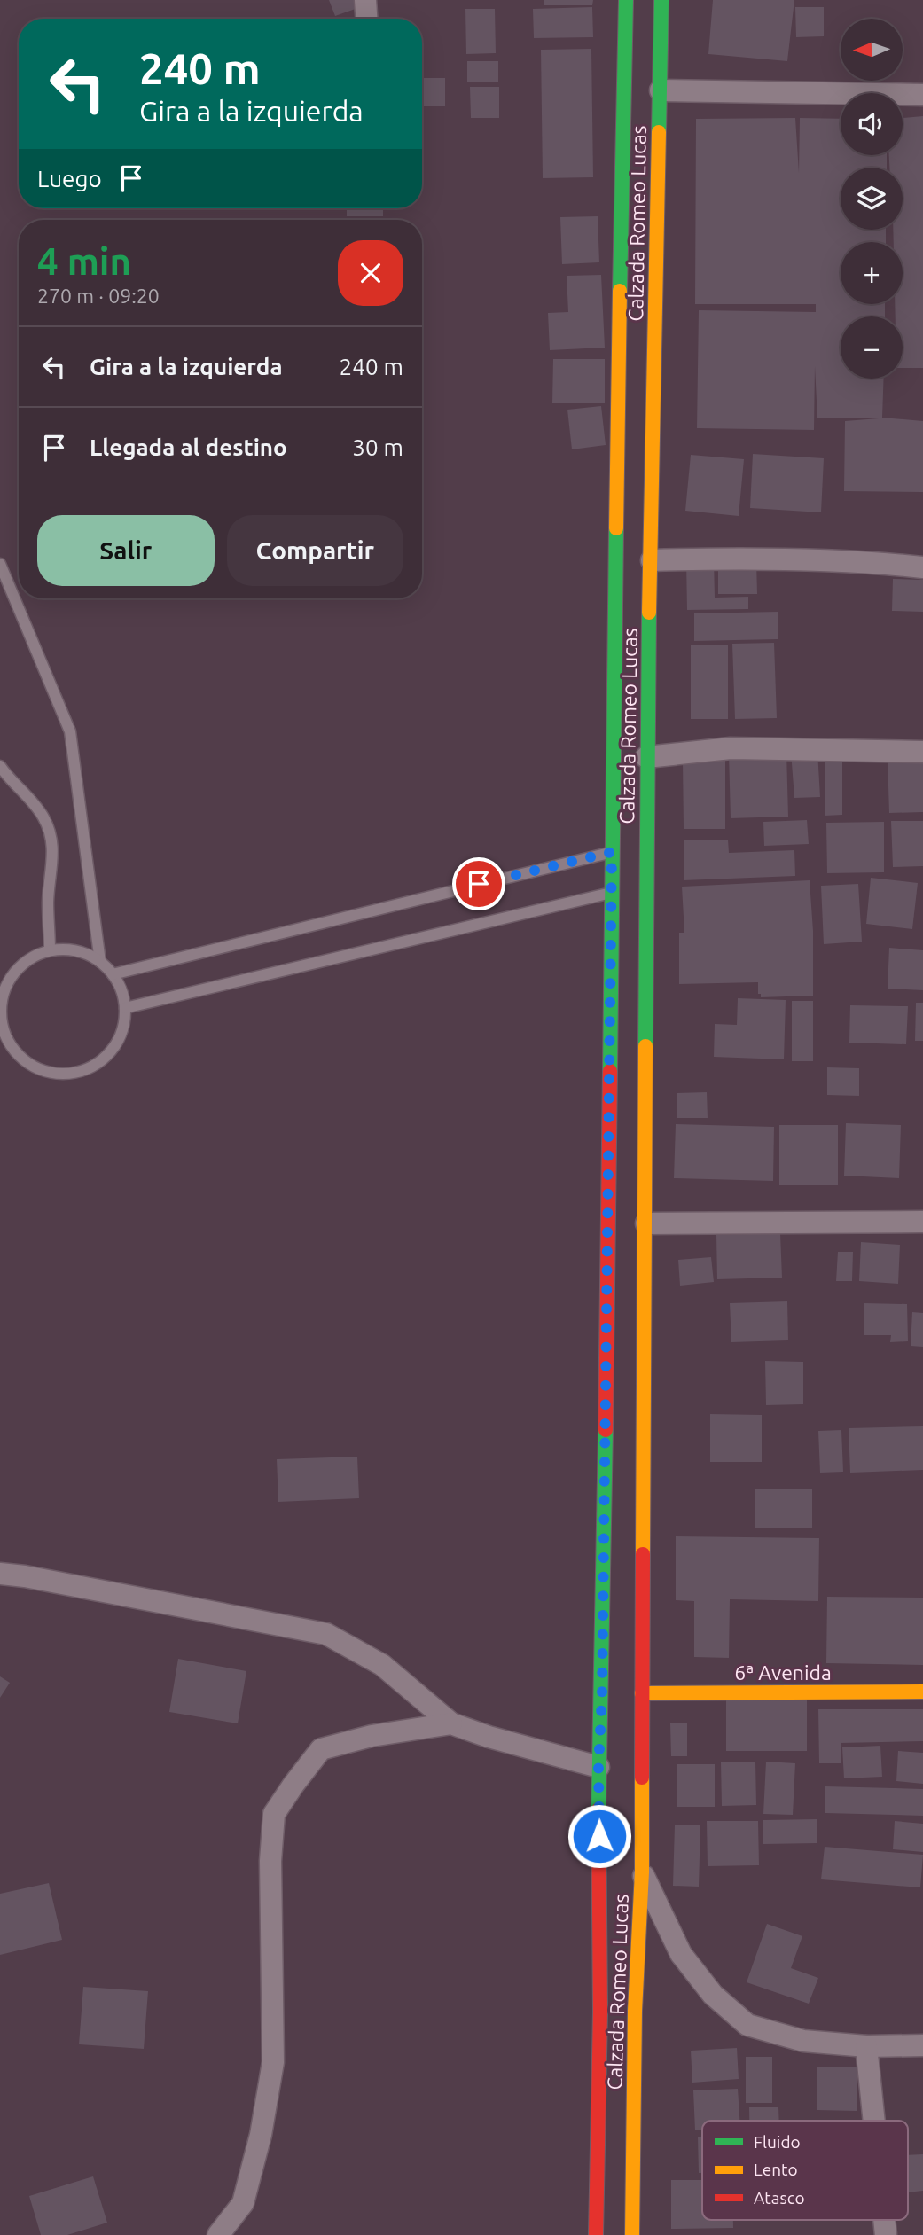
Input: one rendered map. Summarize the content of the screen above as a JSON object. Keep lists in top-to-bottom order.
{
  "streets": {
    "street": ["Calzada Romeo Lucas", "6ª Avenida"]
  },
  "crossings": [
    ["Calzada Romeo Lucas", "6ª Avenida"]
  ],
  "legend": ["Fluido", "Lento", "Atasco"],
  "north": "left",
  "page": {
    "map_buttons": ["+", "−"],
    "turn": ["240 m", "Gira a la izquierda"],
    "then": "Luego",
    "heading": ["4 min", "270 m · 09:20"],
    "list": [
      {
        "name": "Gira a la izquierda",
        "value": "240 m"
      },
      {
        "name": "Llegada al destino",
        "value": "30 m"
      }
    ],
    "buttons": ["Salir", "Compartir"]
  }
}
